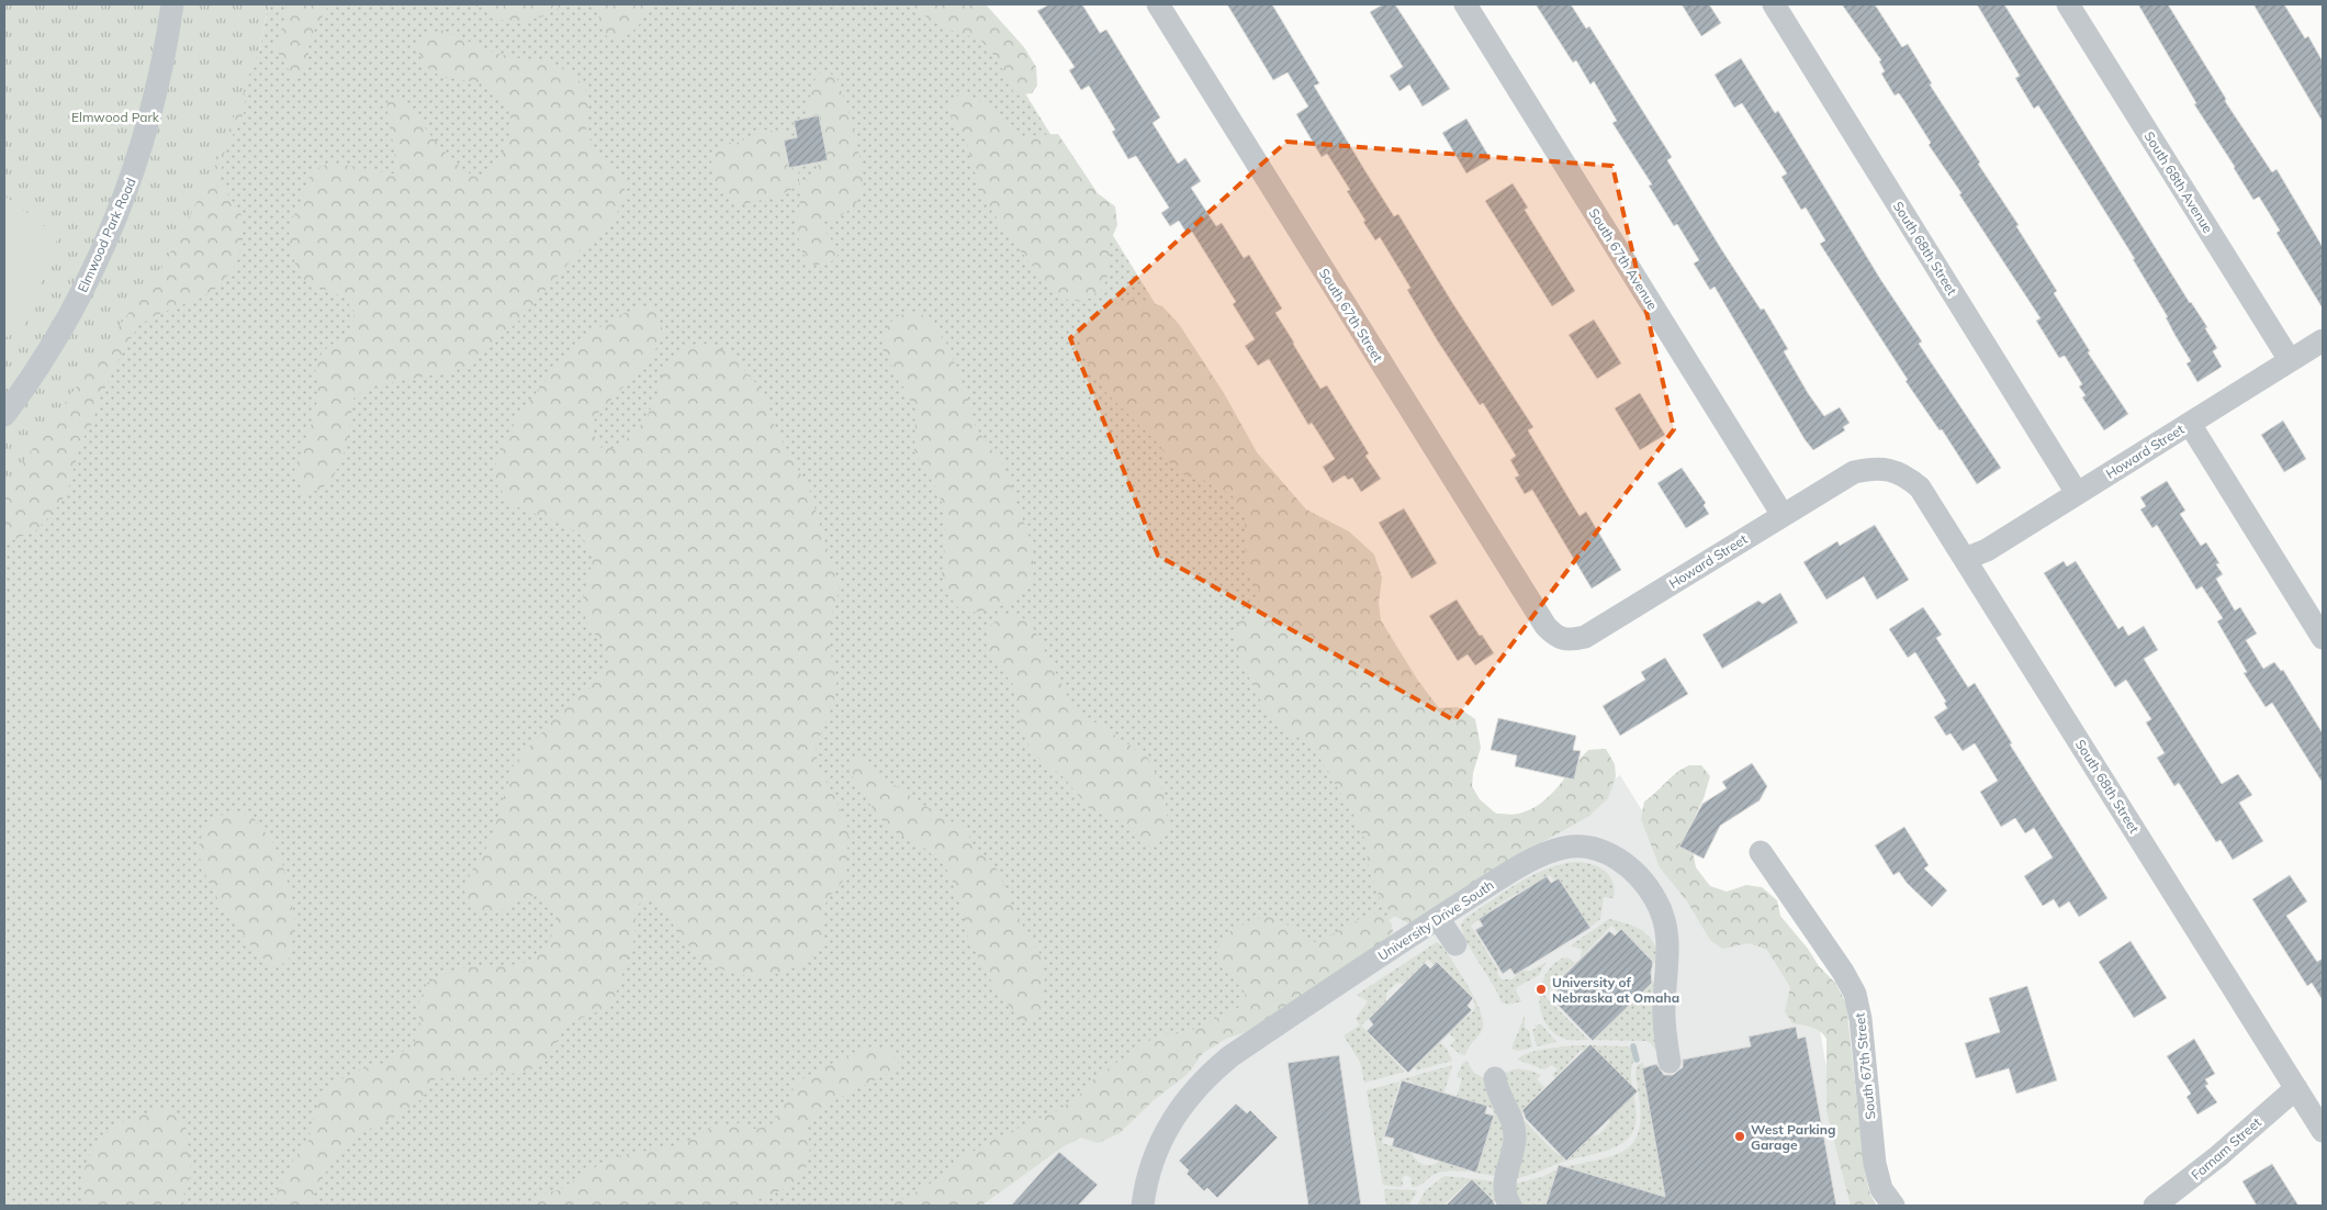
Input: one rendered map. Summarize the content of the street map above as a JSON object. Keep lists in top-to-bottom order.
{
  "streets": {
    "street": [
      "South 68th Avenue",
      "Elmwood Park Road",
      "South 68th Street",
      "South 67th Avenue",
      "South 67th Street",
      "Howard Street",
      "University Drive South",
      "Farnam Street"
    ]
  },
  "crossings": [
    ["South 68th Avenue", "Howard Street"],
    ["South 68th Street", "Howard Street"],
    ["South 68th Street", "Farnam Street"],
    ["South 67th Avenue", "Howard Street"],
    ["South 67th Street", "Howard Street"]
  ],
  "parks": ["Elmwood Park"],
  "places": ["University of Nebraska at Omaha", "West Parking Garage"]
}
